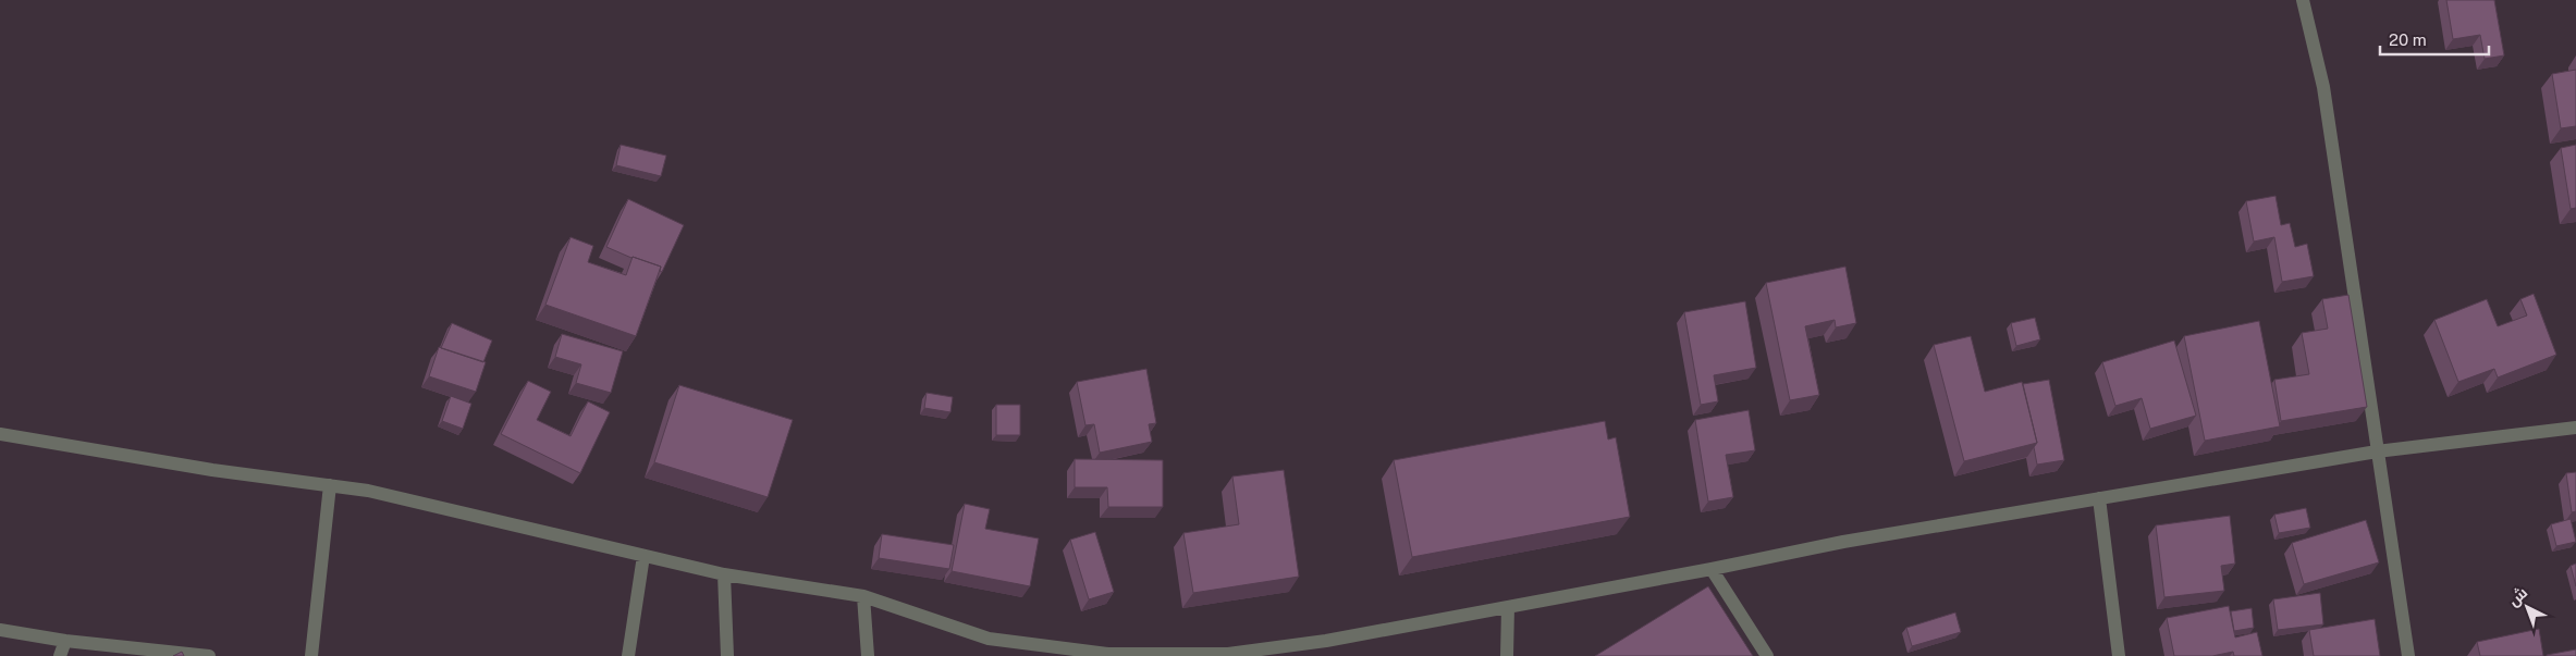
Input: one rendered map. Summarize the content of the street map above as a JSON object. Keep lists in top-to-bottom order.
{
  "scale_bar": "20 m",
  "north": "top left"
}
